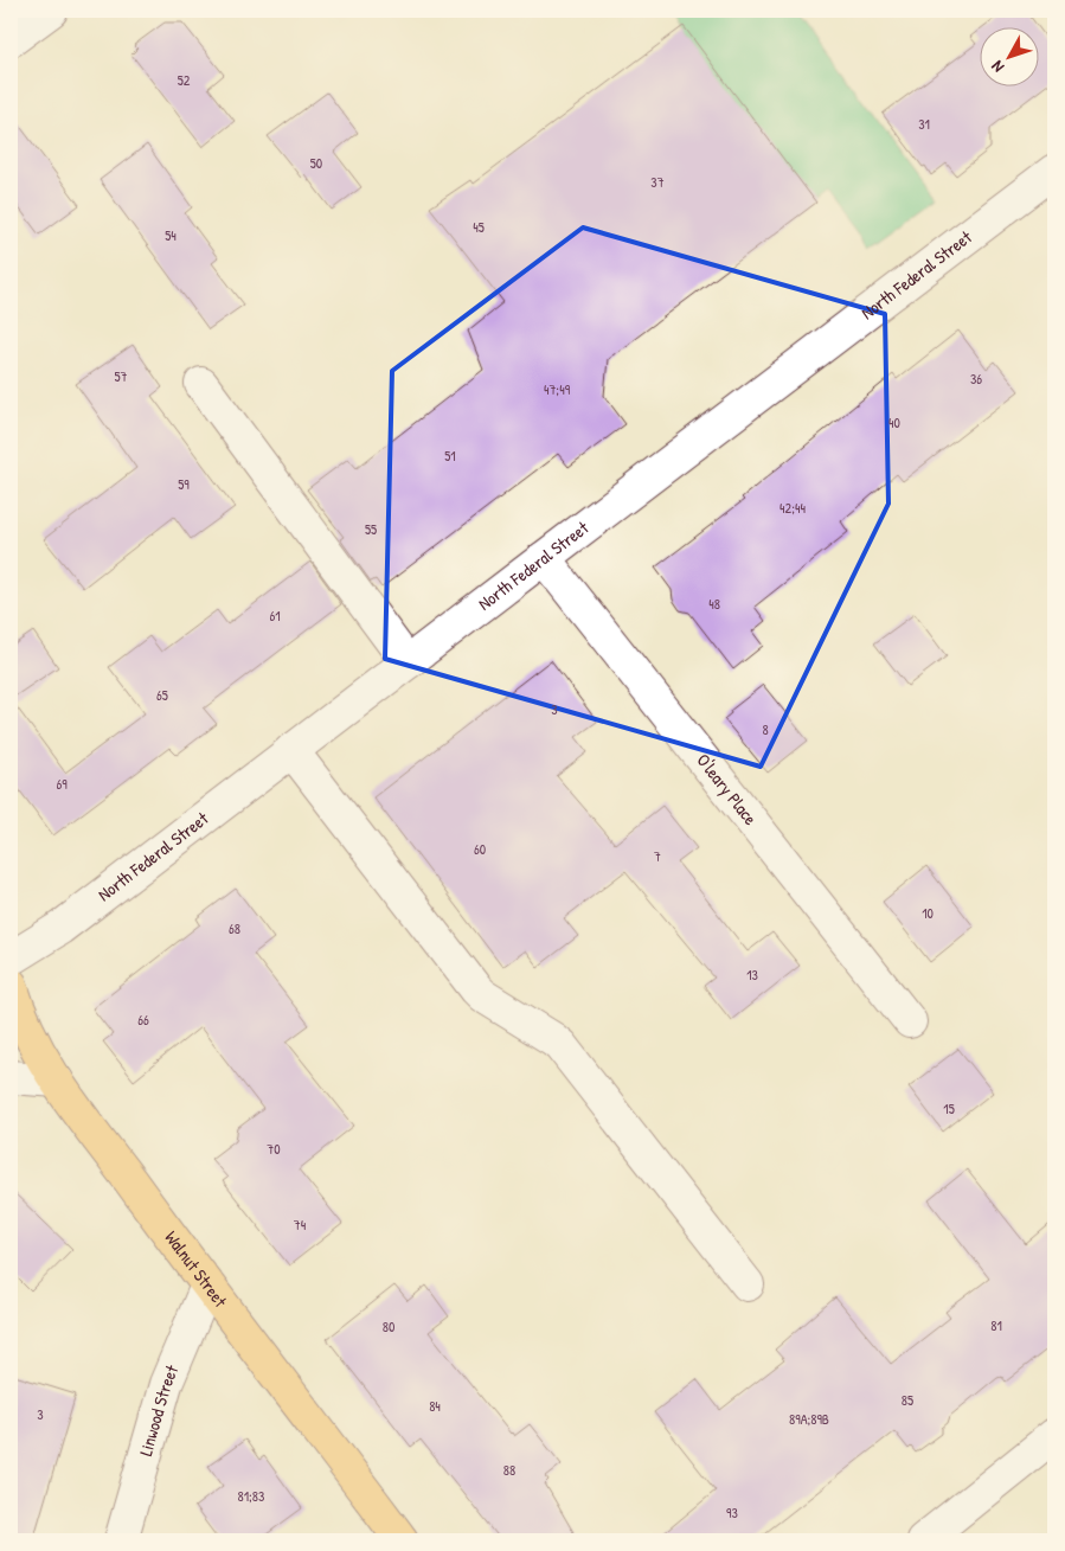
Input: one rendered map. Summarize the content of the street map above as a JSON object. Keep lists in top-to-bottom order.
{
  "streets": {
    "main road": ["Walnut Street"],
    "street": ["North Federal Street", "O'leary Place", "Linwood Street"]
  },
  "crossings": [
    ["North Federal Street", "O'leary Place"],
    ["Walnut Street", "Linwood Street"]
  ],
  "house_numbers": [
    "52",
    "31",
    "50",
    "37",
    "45",
    "54",
    "57",
    "36",
    "47;49",
    "40",
    "51",
    "59",
    "42;44",
    "55",
    "48",
    "61",
    "65",
    "3",
    "8",
    "69",
    "60",
    "7",
    "10",
    "68",
    "13",
    "66",
    "15",
    "70",
    "74",
    "81",
    "80",
    "85",
    "84",
    "3",
    "89A;89B",
    "88",
    "81;83",
    "93"
  ],
  "north": "bottom left"
}
